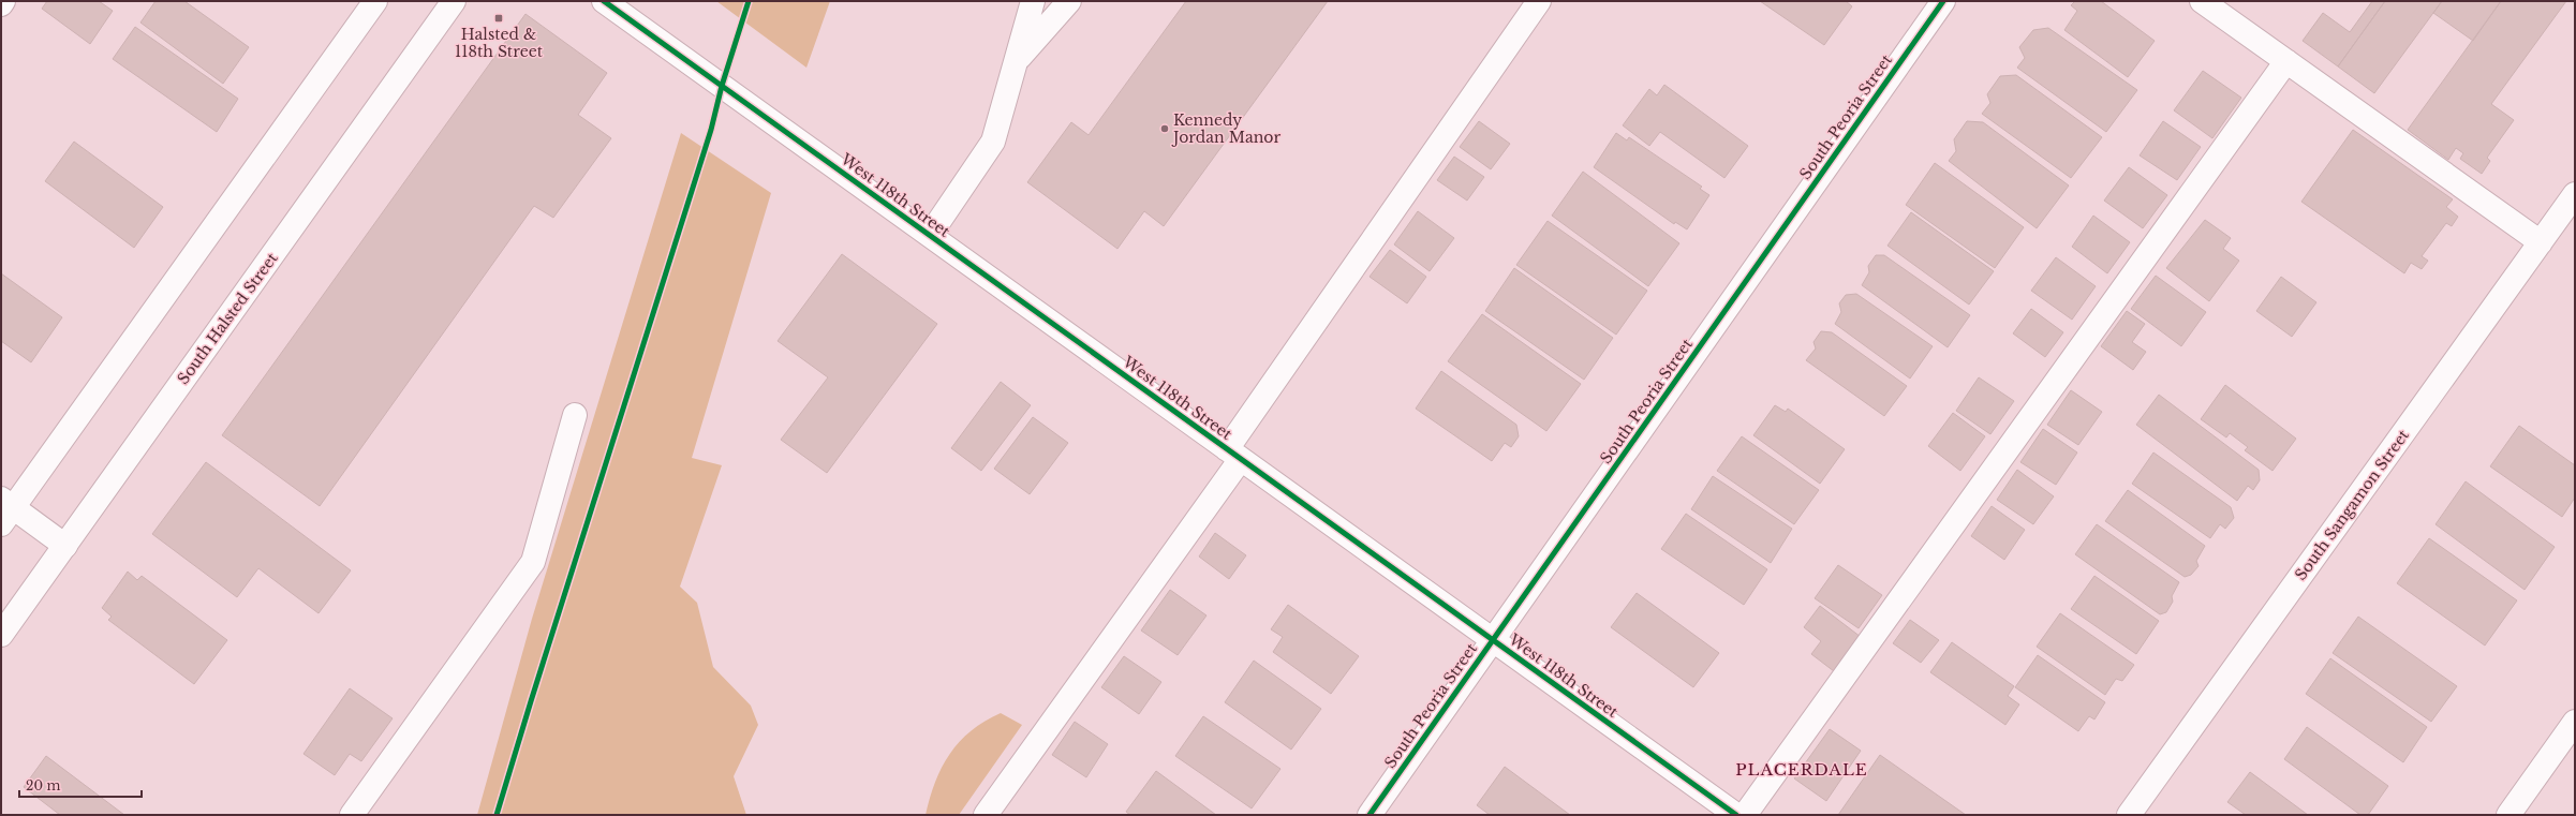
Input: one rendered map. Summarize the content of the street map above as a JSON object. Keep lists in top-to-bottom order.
{
  "streets": {
    "street": [
      "South Peoria Street",
      "West 118th Street",
      "South Halsted Street",
      "South Sangamon Street"
    ]
  },
  "crossings": [
    ["South Peoria Street", "West 118th Street"]
  ],
  "districts": ["PLACERDALE"],
  "places": {
    "transit": ["Halsted & 118th Street"],
    "other": ["Kennedy Jordan Manor"]
  },
  "scale_bar": "20 m"
}
